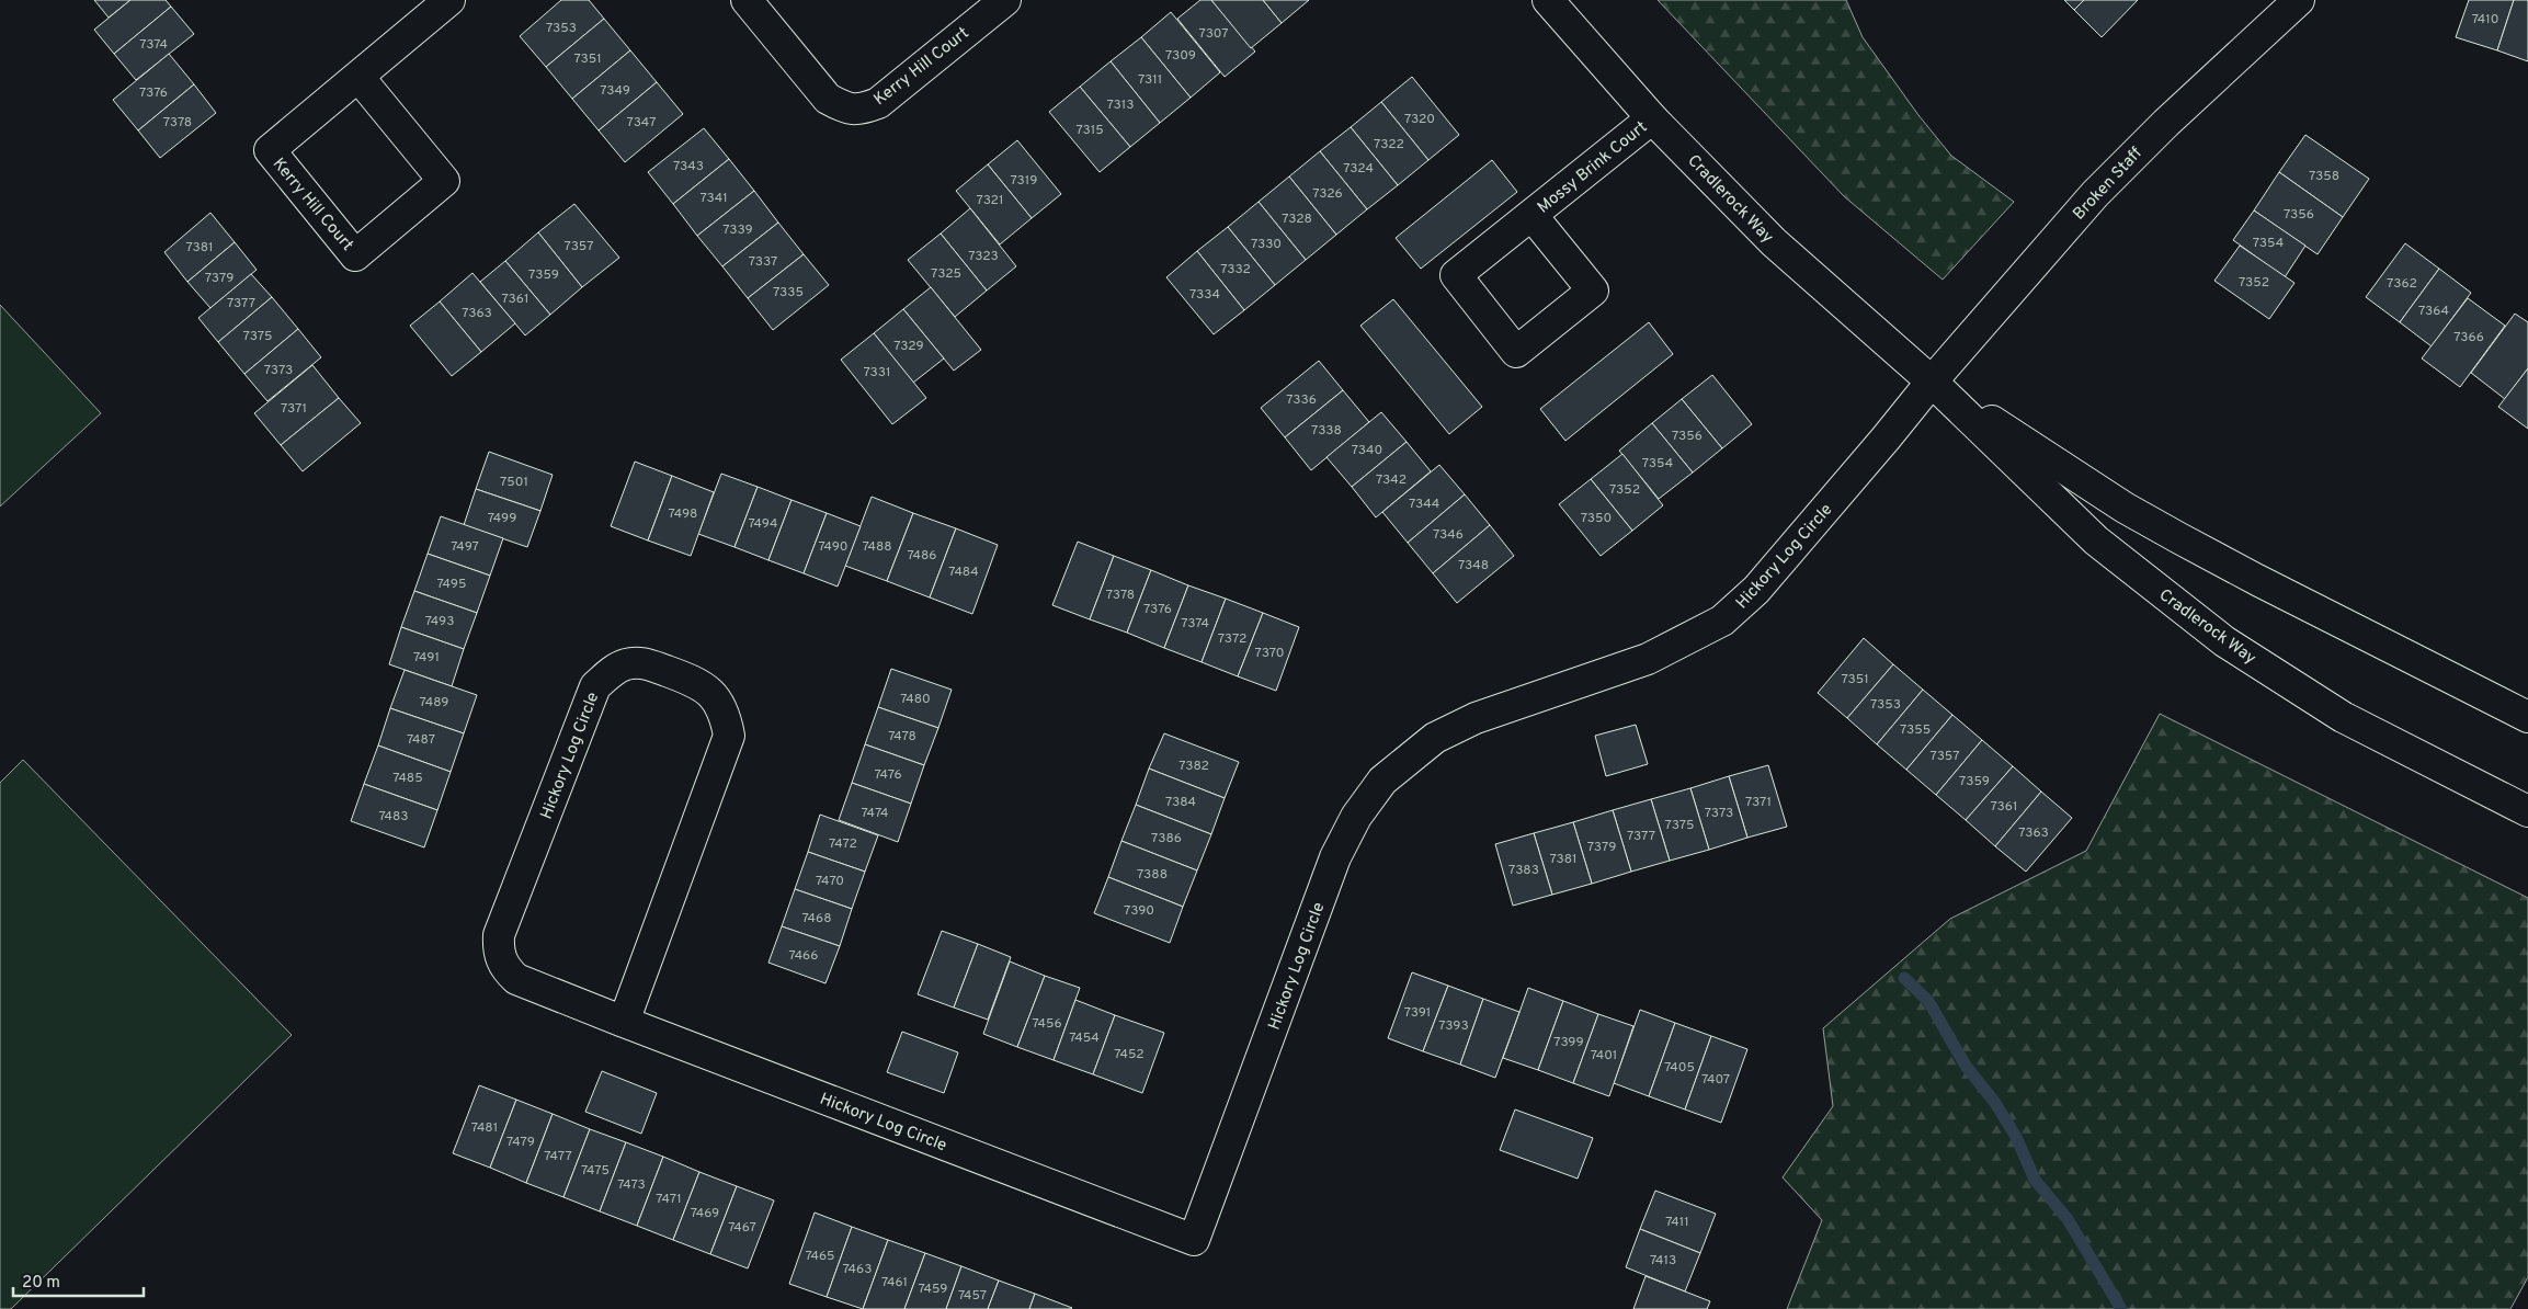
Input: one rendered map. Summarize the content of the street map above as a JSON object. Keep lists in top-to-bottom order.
{
  "streets": {
    "street": [
      "Kerry Hill Court",
      "Mossy Brink Court",
      "Broken Staff",
      "Cradlerock Way",
      "Hickory Log Circle"
    ]
  },
  "crossings": [
    ["Mossy Brink Court", "Cradlerock Way"],
    ["Broken Staff", "Cradlerock Way"],
    ["Broken Staff", "Hickory Log Circle"],
    ["Cradlerock Way", "Hickory Log Circle"]
  ],
  "house_numbers": [
    "7410",
    "7353",
    "7307",
    "7374",
    "7309",
    "7351",
    "7311",
    "7349",
    "7376",
    "7313",
    "7320",
    "7378",
    "7347",
    "7315",
    "7322",
    "7343",
    "7324",
    "7358",
    "7319",
    "7326",
    "7341",
    "7321",
    "7356",
    "7328",
    "7339",
    "7354",
    "7330",
    "7357",
    "7381",
    "7323",
    "7337",
    "7332",
    "7325",
    "7359",
    "7379",
    "7352",
    "7362",
    "7335",
    "7334",
    "7361",
    "7377",
    "7364",
    "7363",
    "7375",
    "7366",
    "7329",
    "7373",
    "7331",
    "7336",
    "7371",
    "7338",
    "7356",
    "7340",
    "7354",
    "7342",
    "7501",
    "7352",
    "7344",
    "7498",
    "7499",
    "7350",
    "7494",
    "7346",
    "7497",
    "7490",
    "7488",
    "7486",
    "7348",
    "7484",
    "7495",
    "7378",
    "7376",
    "7493",
    "7374",
    "7372",
    "7370",
    "7491",
    "7351",
    "7480",
    "7489",
    "7353",
    "7355",
    "7478",
    "7487",
    "7357",
    "7382",
    "7476",
    "7485",
    "7359",
    "7384",
    "7371",
    "7361",
    "7474",
    "7373",
    "7483",
    "7375",
    "7363",
    "7377",
    "7386",
    "7472",
    "7379",
    "7381",
    "7383",
    "7388",
    "7470",
    "7390",
    "7468",
    "7466",
    "7391",
    "7456",
    "7393",
    "7454",
    "7399",
    "7452",
    "7401",
    "7405",
    "7407",
    "7481",
    "7479",
    "7477",
    "7475",
    "7473",
    "7471",
    "7469",
    "7411",
    "7467",
    "7465",
    "7413",
    "7463",
    "7461",
    "7459",
    "7457"
  ],
  "scale_bar": "20 m"
}
